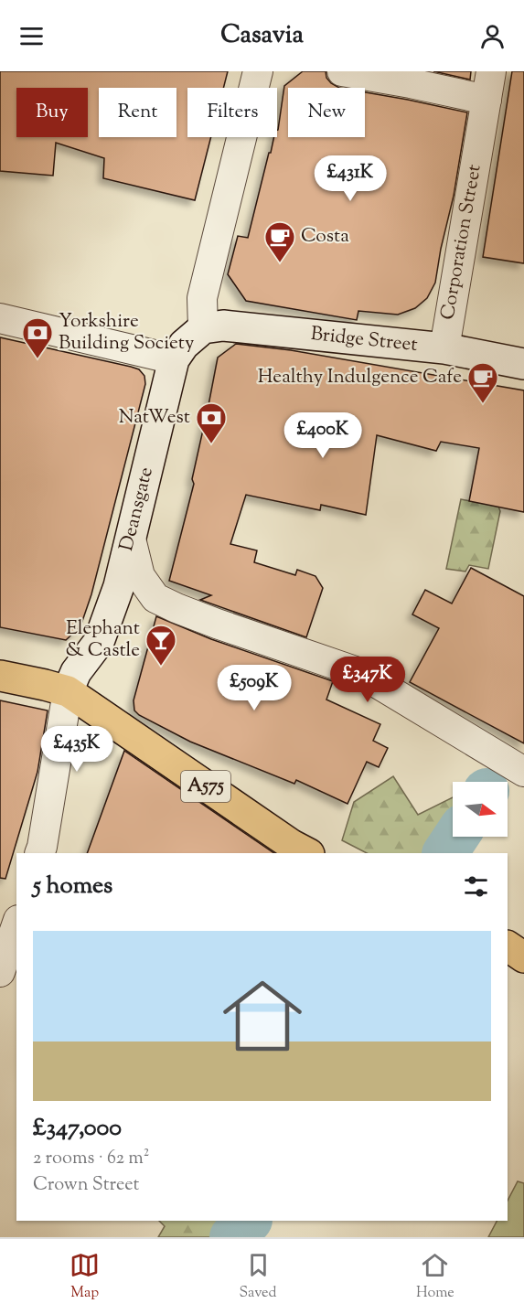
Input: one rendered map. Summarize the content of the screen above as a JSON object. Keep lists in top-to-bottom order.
{
  "streets": {
    "main road": ["A575"],
    "street": ["Corporation Street", "Bridge Street", "Deansgate"]
  },
  "crossings": [
    ["Corporation Street", "Bridge Street"],
    ["Bridge Street", "Deansgate"],
    ["Deansgate", "A575"]
  ],
  "places": {
    "cafe": ["Costa", "Healthy Indulgence Cafe"],
    "bank": ["Yorkshire Building Society", "NatWest"],
    "bar": ["Elephant & Castle"]
  },
  "north": "right",
  "page": {
    "header": "Casavia",
    "chip": [
      "Buy",
      "Rent",
      "Filters",
      "New"
    ],
    "price": [
      "£431K",
      "£400K",
      "£347K",
      "£509K",
      "£435K"
    ],
    "heading": "5 homes",
    "list": [
      {
        "name": "£347,000",
        "note": "2 rooms · 62 m² · Crown Street"
      }
    ],
    "tabs": ["Map", "Saved", "Home"]
  }
}
